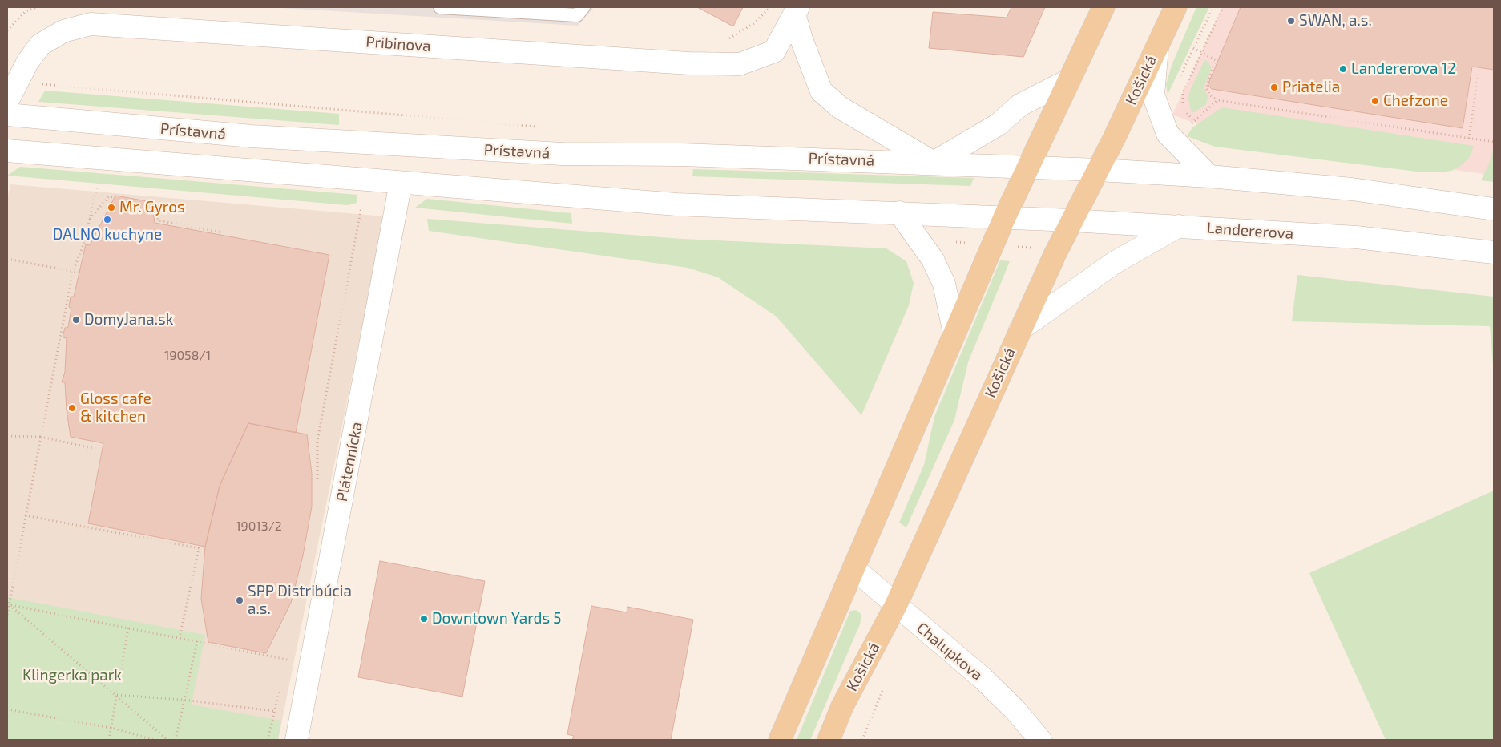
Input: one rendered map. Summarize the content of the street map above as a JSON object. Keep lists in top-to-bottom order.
{
  "streets": {
    "main road": ["Košická"],
    "street": [
      "Pribinova",
      "Prístavná",
      "Landererova",
      "Plátennícka",
      "Chalupkova"
    ]
  },
  "crossings": [
    ["Košická", "Landererova"],
    ["Košická", "Chalupkova"]
  ],
  "parks": ["Klingerka park"],
  "places": [
    "SWAN, a.s.",
    "Landererova 12",
    "Priatelia",
    "Chefzone",
    "Mr. Gyros",
    "DALNO kuchyne",
    "DomyJana.sk",
    "Gloss cafe & kitchen",
    "SPP Distribúcia a.s.",
    "Downtown Yards 5"
  ],
  "house_numbers": ["19058/1", "19013/2"]
}
